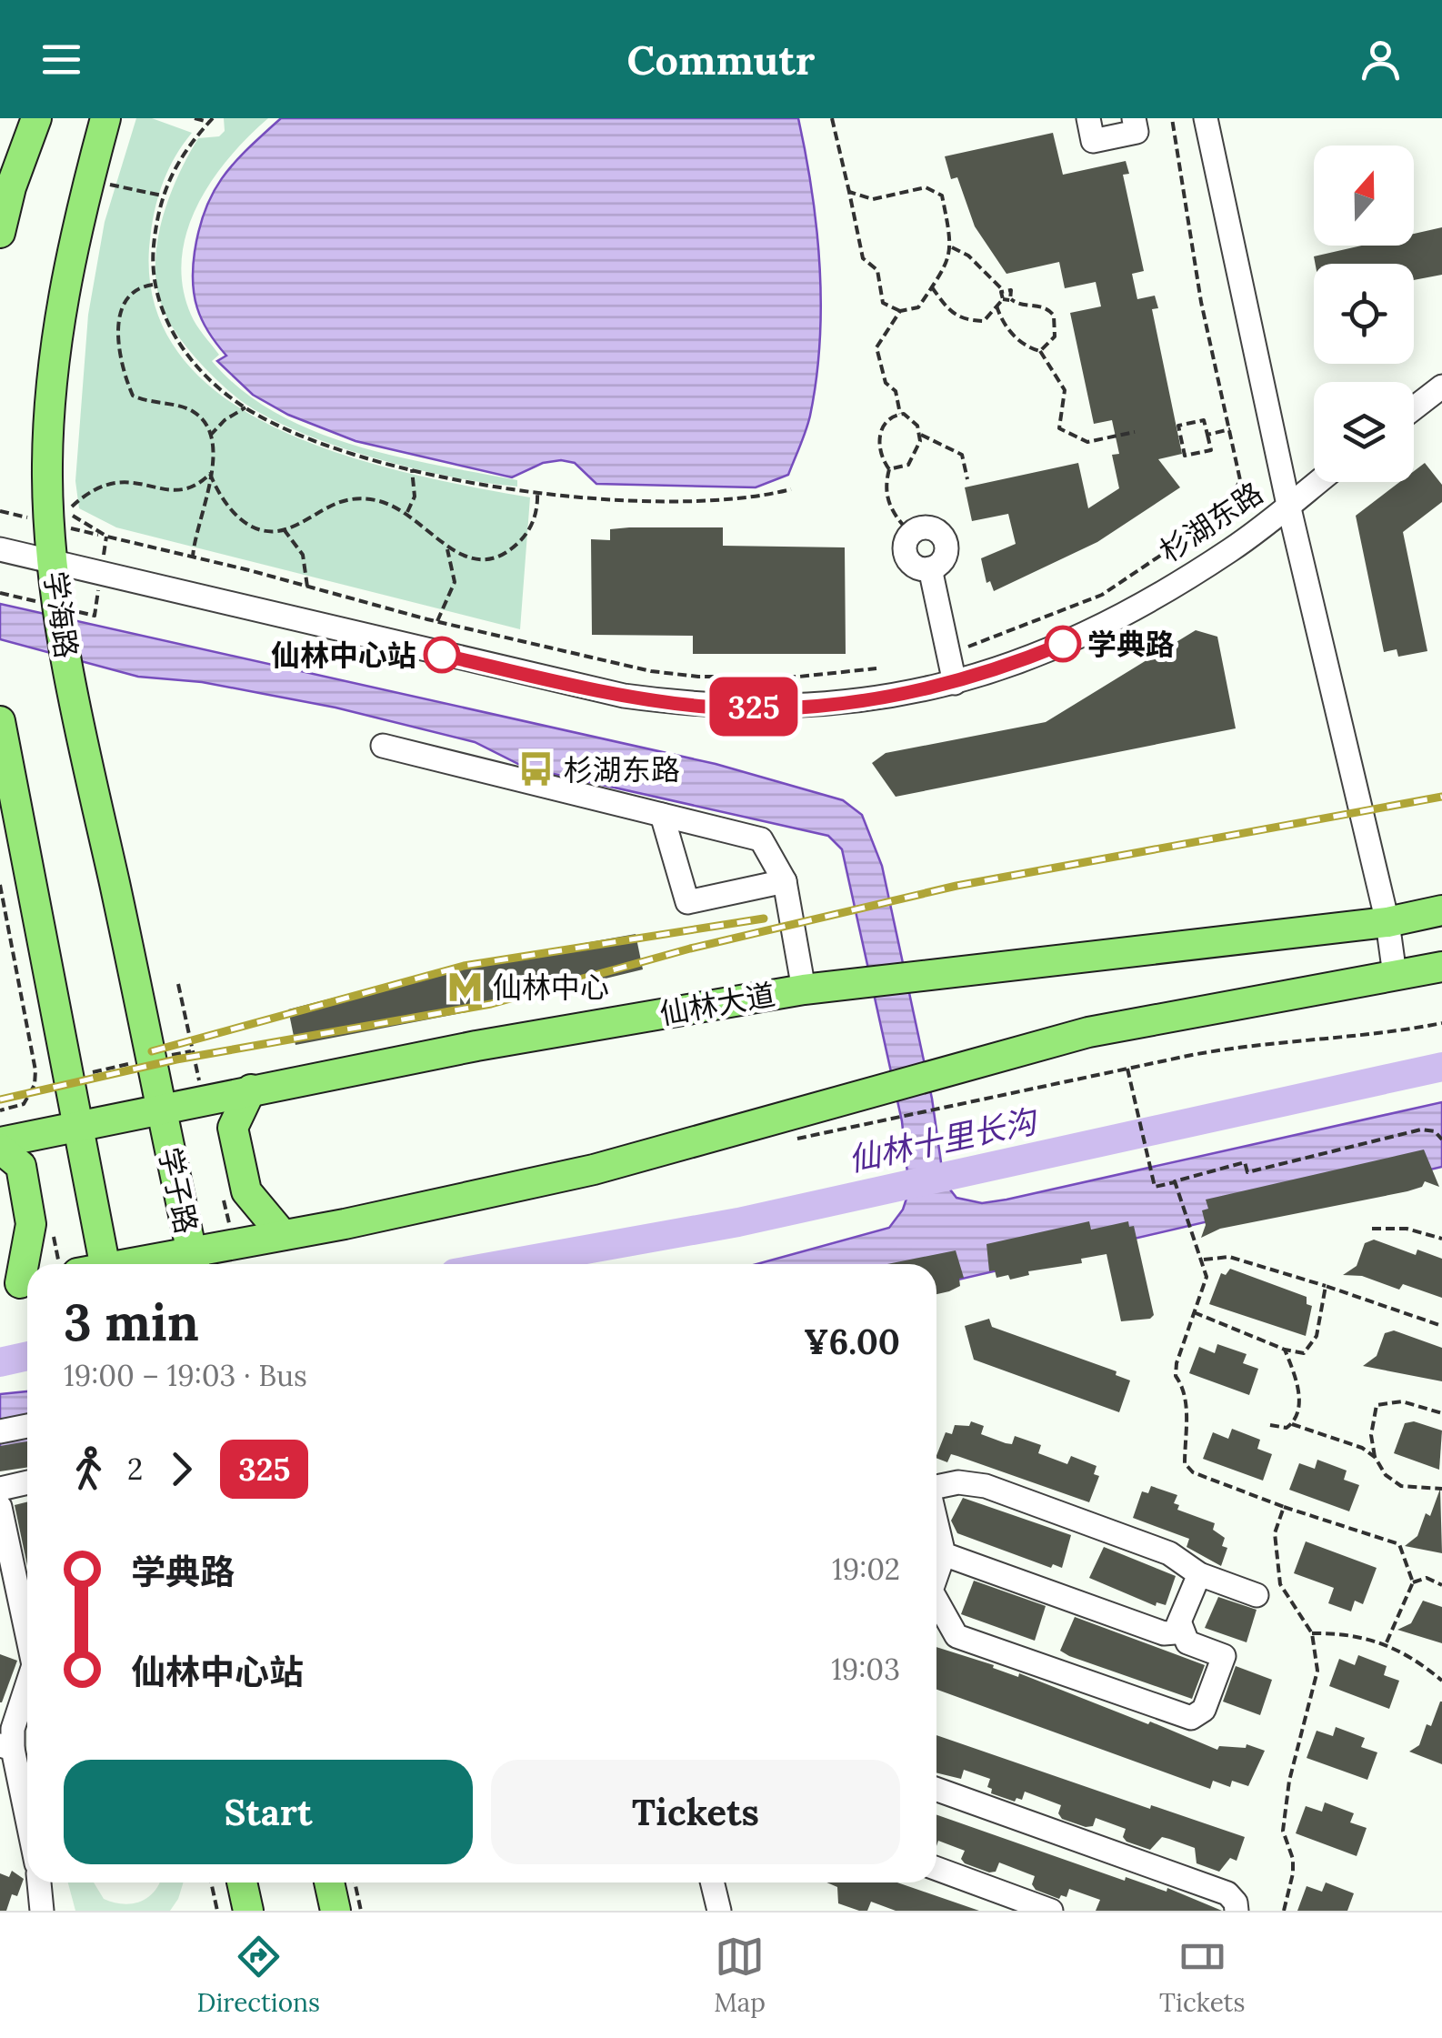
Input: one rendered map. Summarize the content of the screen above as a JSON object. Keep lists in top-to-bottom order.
{
  "streets": {
    "main road": ["学海路", "仙林大道", "学子路"],
    "street": ["杉湖东路"]
  },
  "crossings": [
    ["杉湖东路", "学海路"],
    ["学海路", "仙林大道"],
    ["学海路", "学子路"],
    ["仙林大道", "学子路"]
  ],
  "water": ["仙林十里长沟"],
  "places": {
    "other": ["学典路", "仙林中心站"],
    "bus stop": ["杉湖东路"],
    "metro station": ["仙林中心"]
  },
  "lines": ["bus line 325"],
  "north": "top",
  "page": {
    "header": "Commutr",
    "on_map": "325",
    "heading": ["3 min", "19:00 – 19:03 · Bus", "¥6.00"],
    "legs": ["2", "325"],
    "list": [
      {
        "name": "学典路",
        "value": "19:02"
      },
      {
        "name": "仙林中心站",
        "value": "19:03"
      }
    ],
    "buttons": ["Start", "Tickets"],
    "tabs": ["Directions", "Map", "Tickets"]
  }
}
